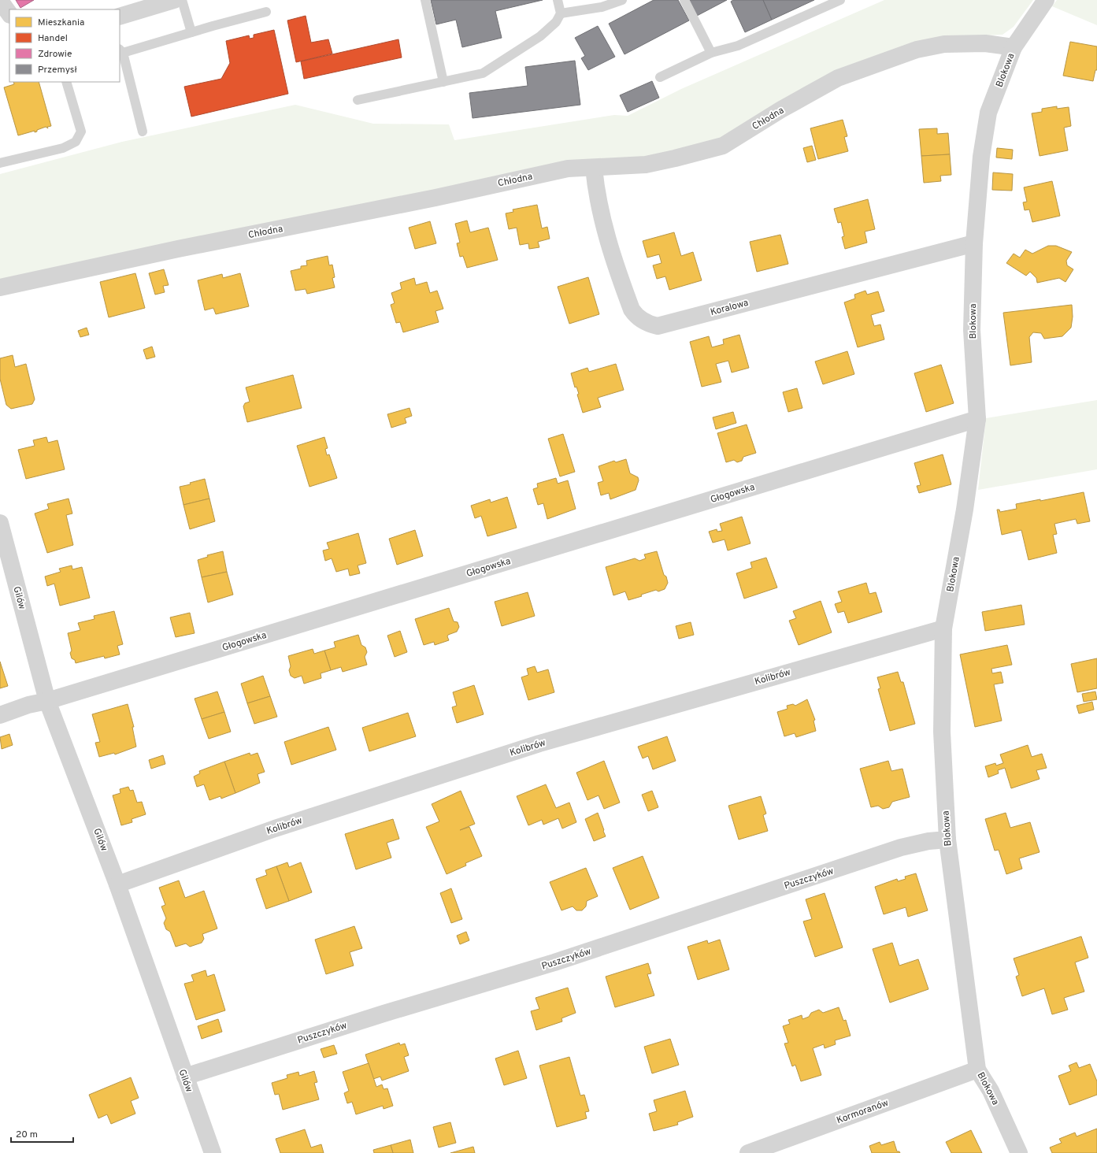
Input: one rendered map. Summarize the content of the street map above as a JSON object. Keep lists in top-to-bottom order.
{
  "streets": {
    "street": [
      "Blokowa",
      "Chłodna",
      "Koralowa",
      "Głogowska",
      "Gilów",
      "Kolibrów",
      "Puszczyków",
      "Kormoranów"
    ]
  },
  "crossings": [
    ["Blokowa", "Chłodna"],
    ["Blokowa", "Koralowa"],
    ["Blokowa", "Głogowska"],
    ["Blokowa", "Kolibrów"],
    ["Blokowa", "Puszczyków"],
    ["Blokowa", "Kormoranów"],
    ["Chłodna", "Koralowa"],
    ["Głogowska", "Gilów"],
    ["Gilów", "Kolibrów"],
    ["Gilów", "Puszczyków"]
  ],
  "legend": [
    "Mieszkania",
    "Handel",
    "Zdrowie",
    "Przemysł"
  ],
  "scale_bar": "20 m"
}
